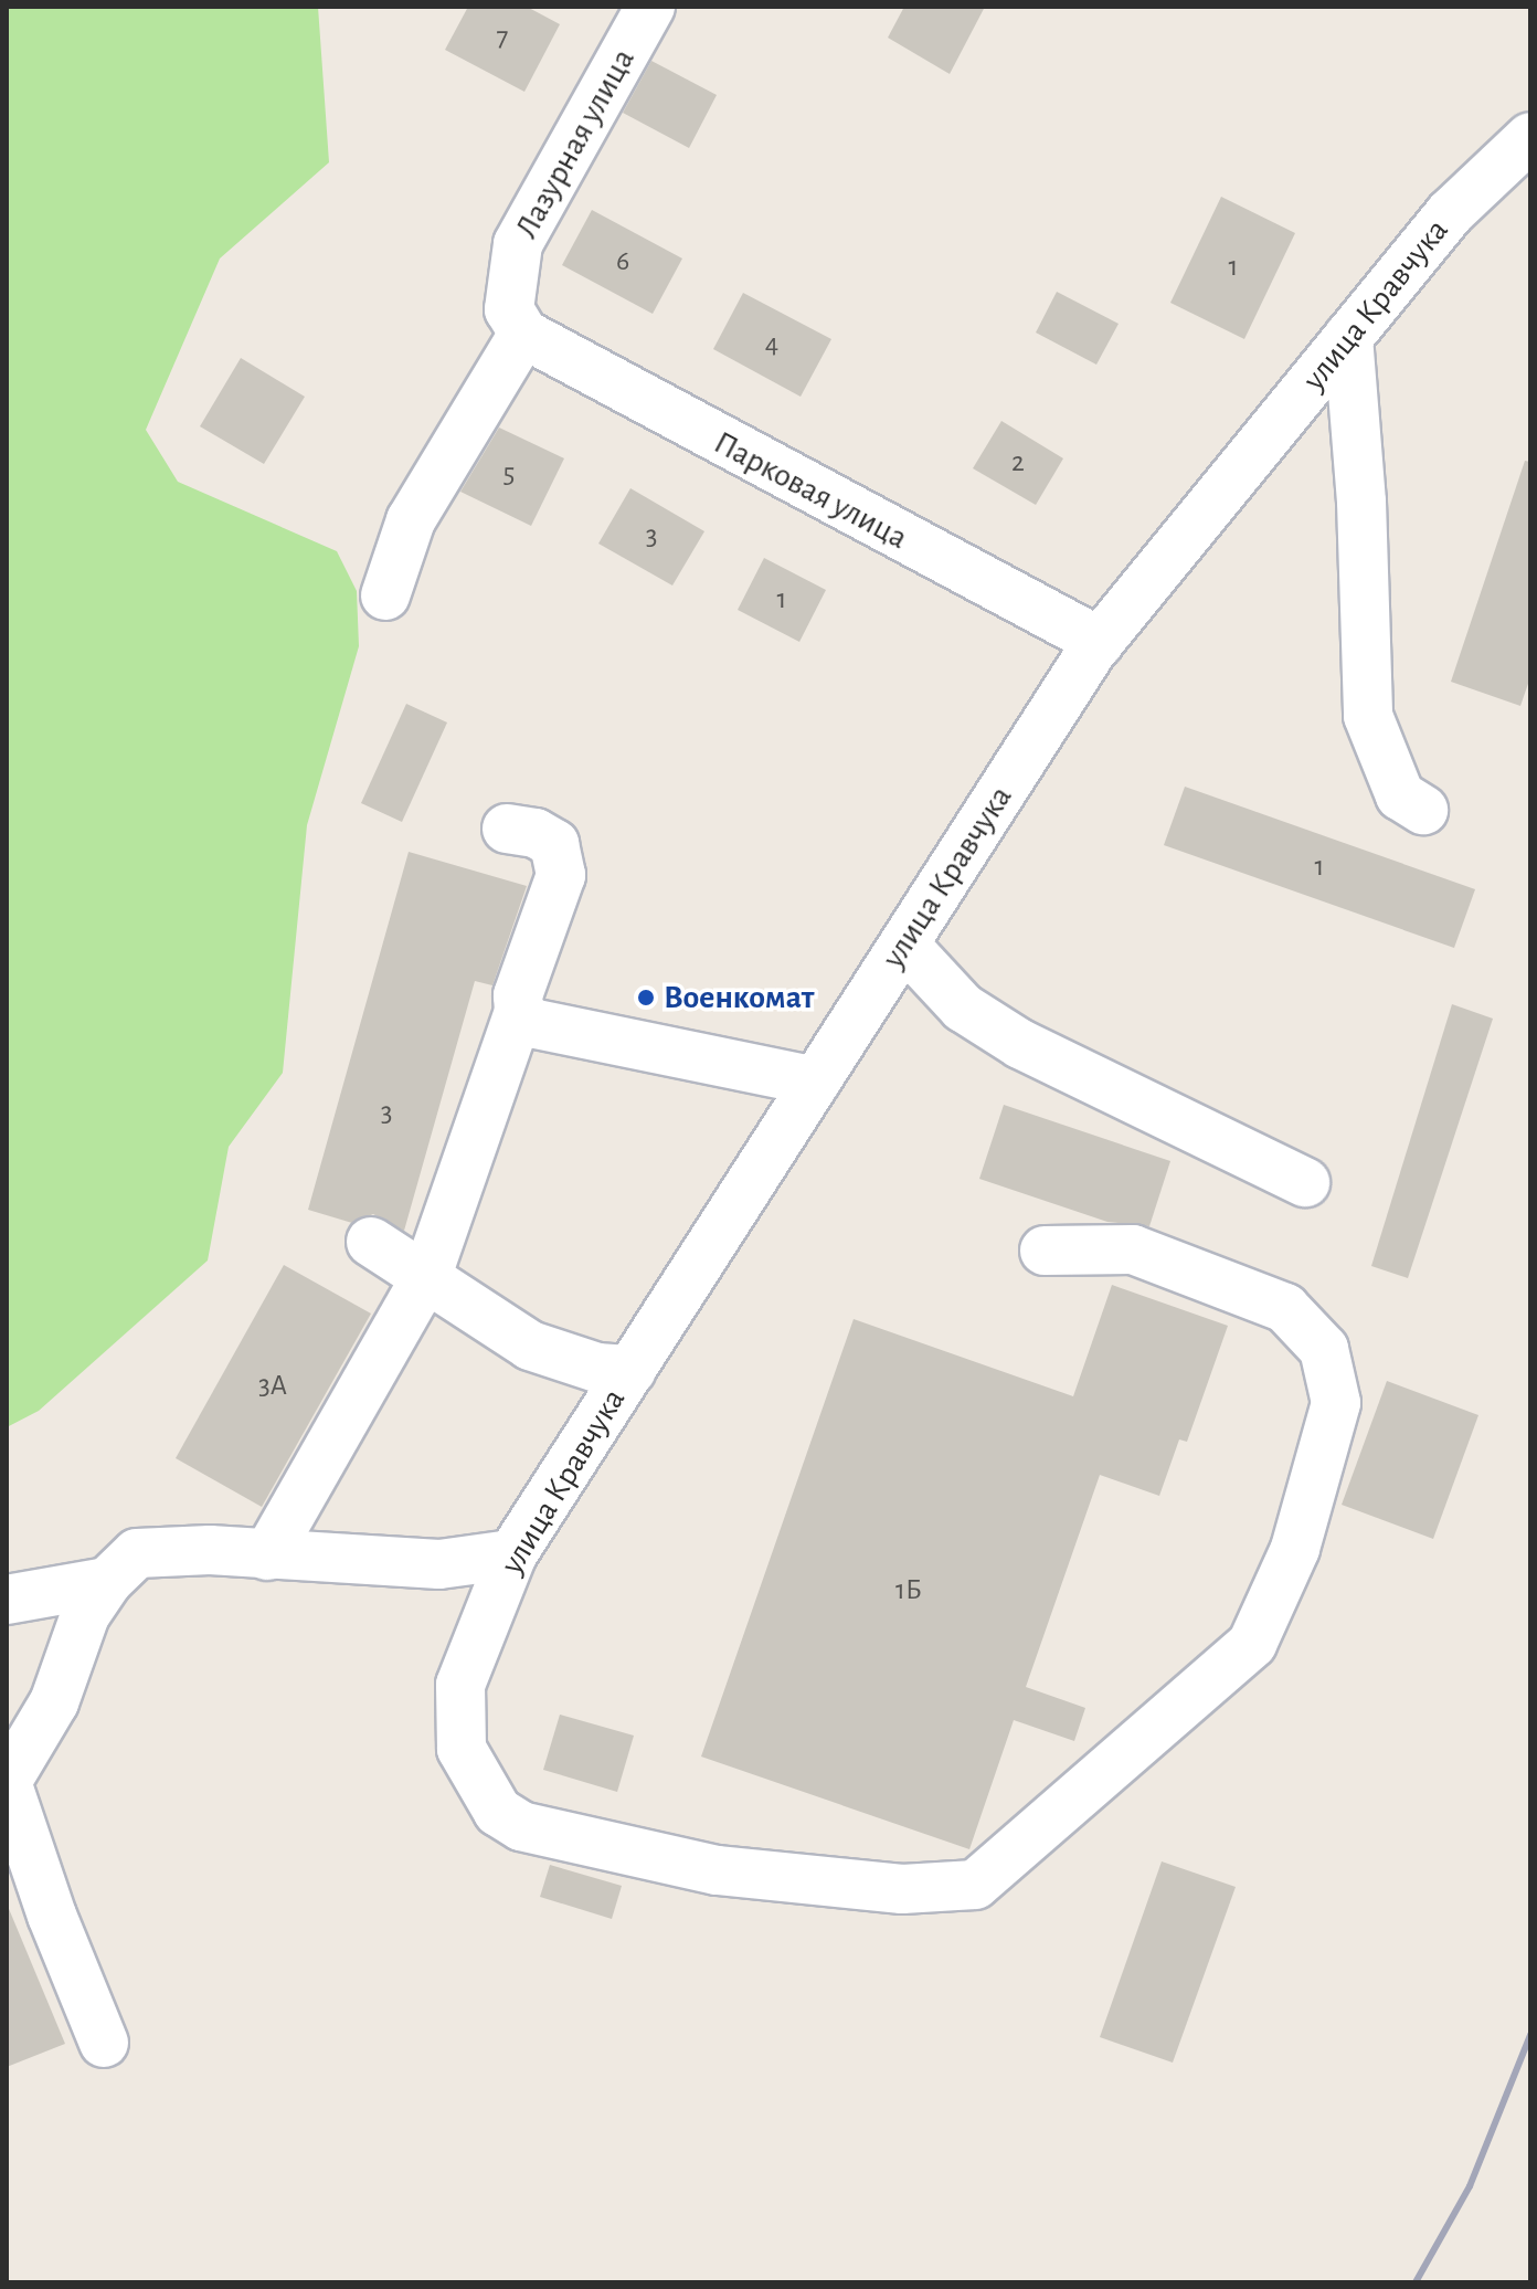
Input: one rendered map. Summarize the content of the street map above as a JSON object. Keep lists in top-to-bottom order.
{
  "streets": {
    "lane": ["Лазурная улица", "улица Кравчука", "Парковая улица"]
  },
  "crossings": [
    ["Лазурная улица", "Парковая улица"],
    ["улица Кравчука", "Парковая улица"]
  ],
  "places": ["Военкомат"],
  "house_numbers": [
    "7",
    "6",
    "1",
    "4",
    "2",
    "5",
    "3",
    "1",
    "1",
    "3",
    "3А",
    "1Б"
  ]
}
